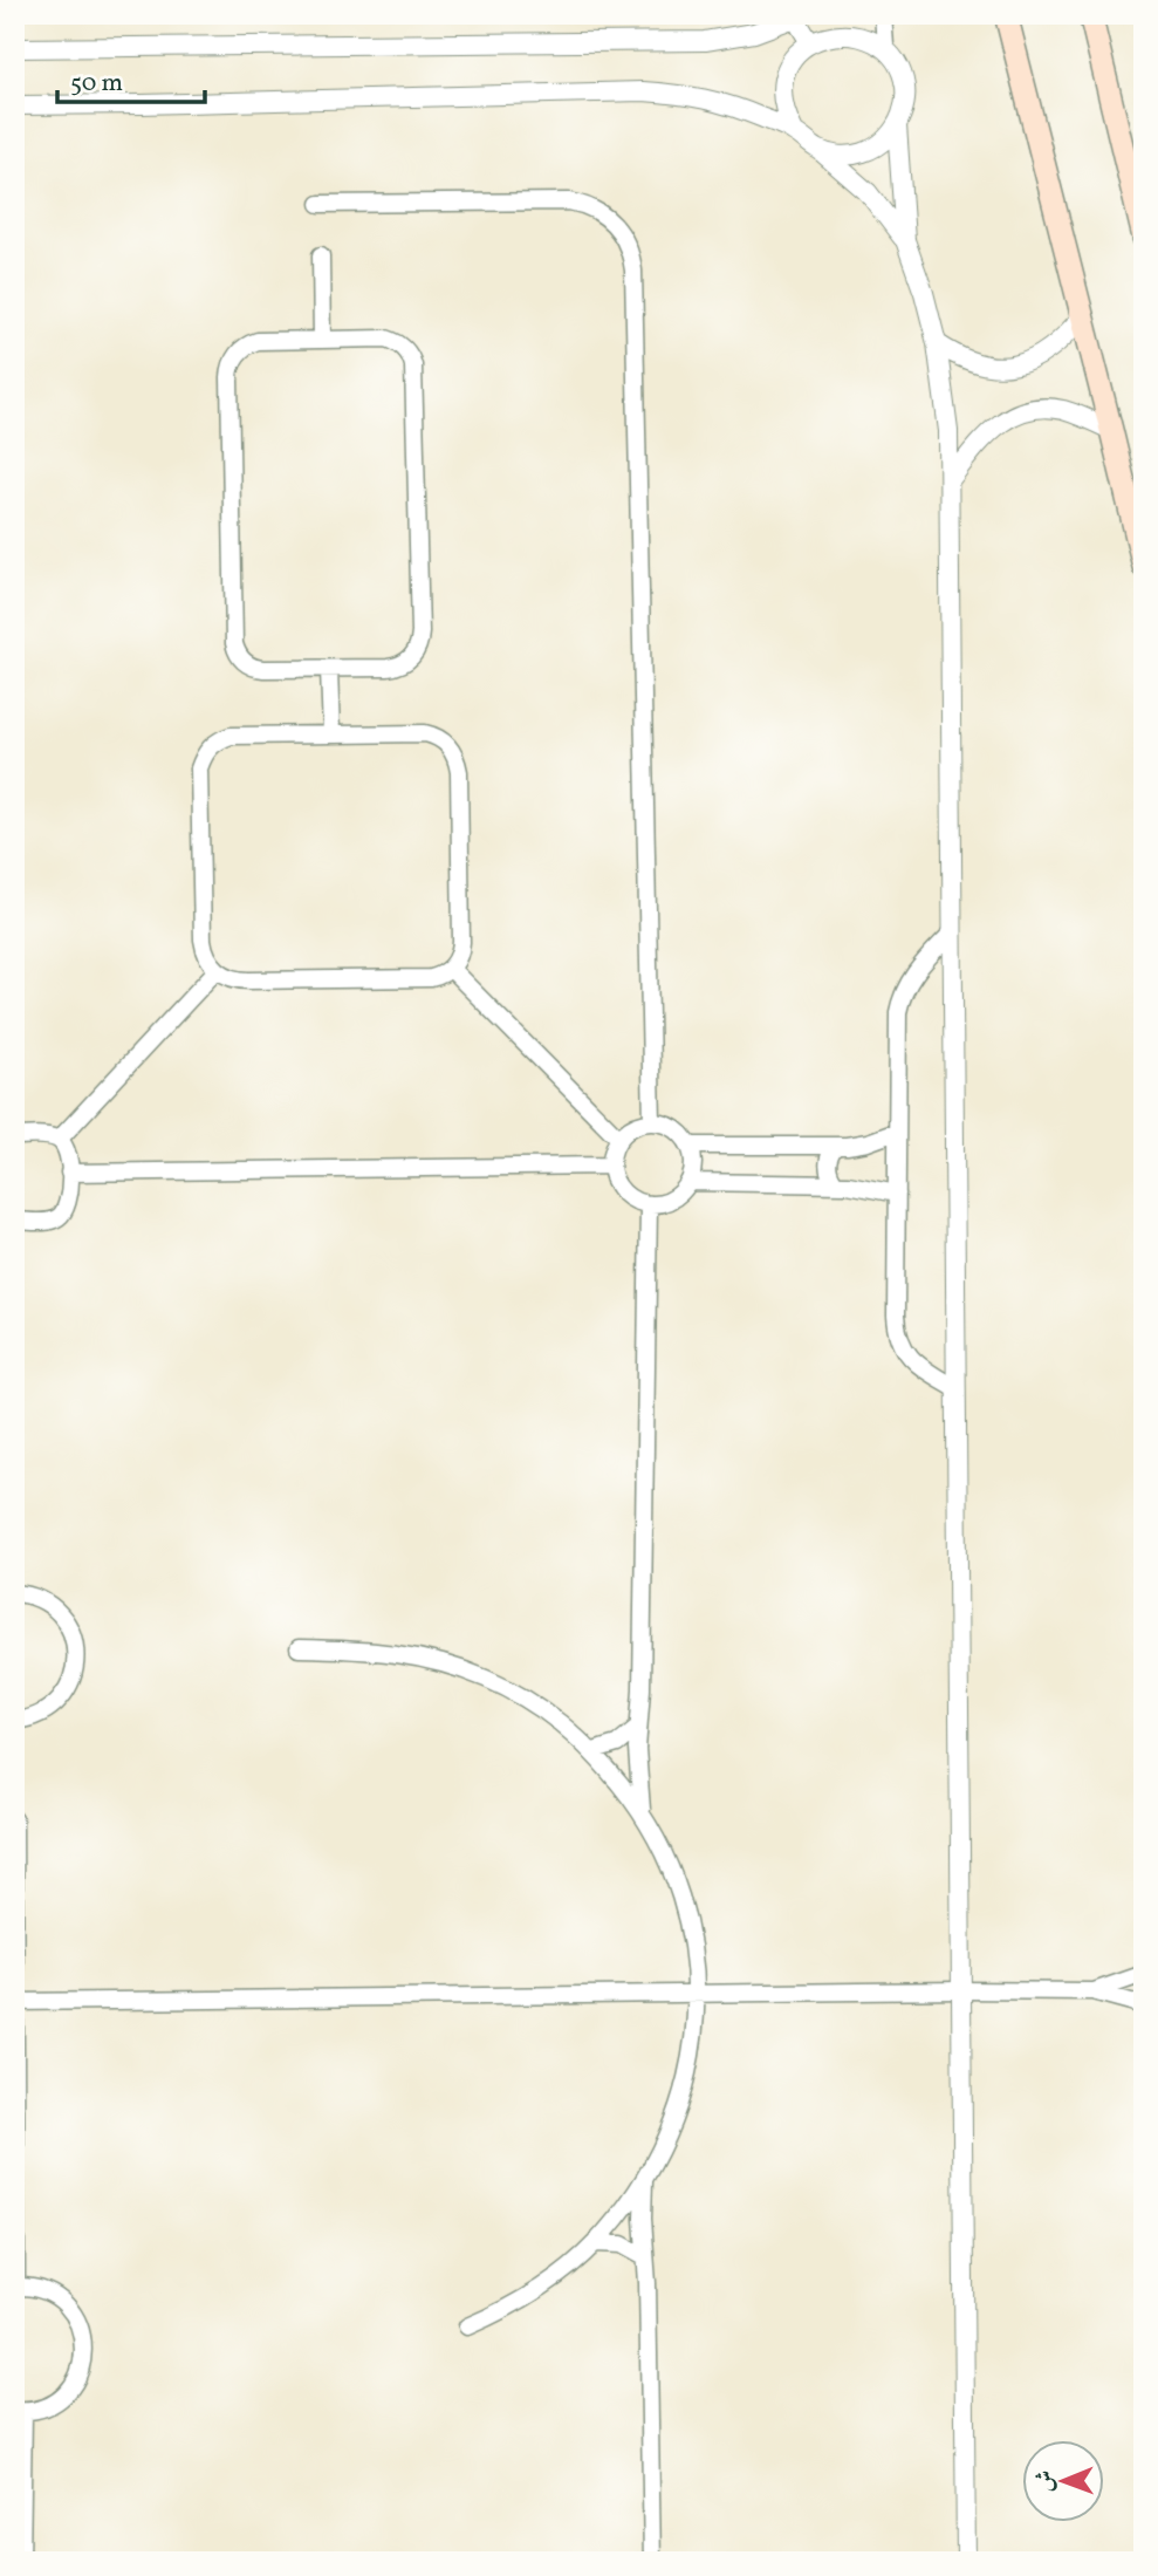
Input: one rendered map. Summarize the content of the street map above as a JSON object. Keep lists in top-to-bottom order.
{
  "scale_bar": "50 m",
  "north": "left"
}
